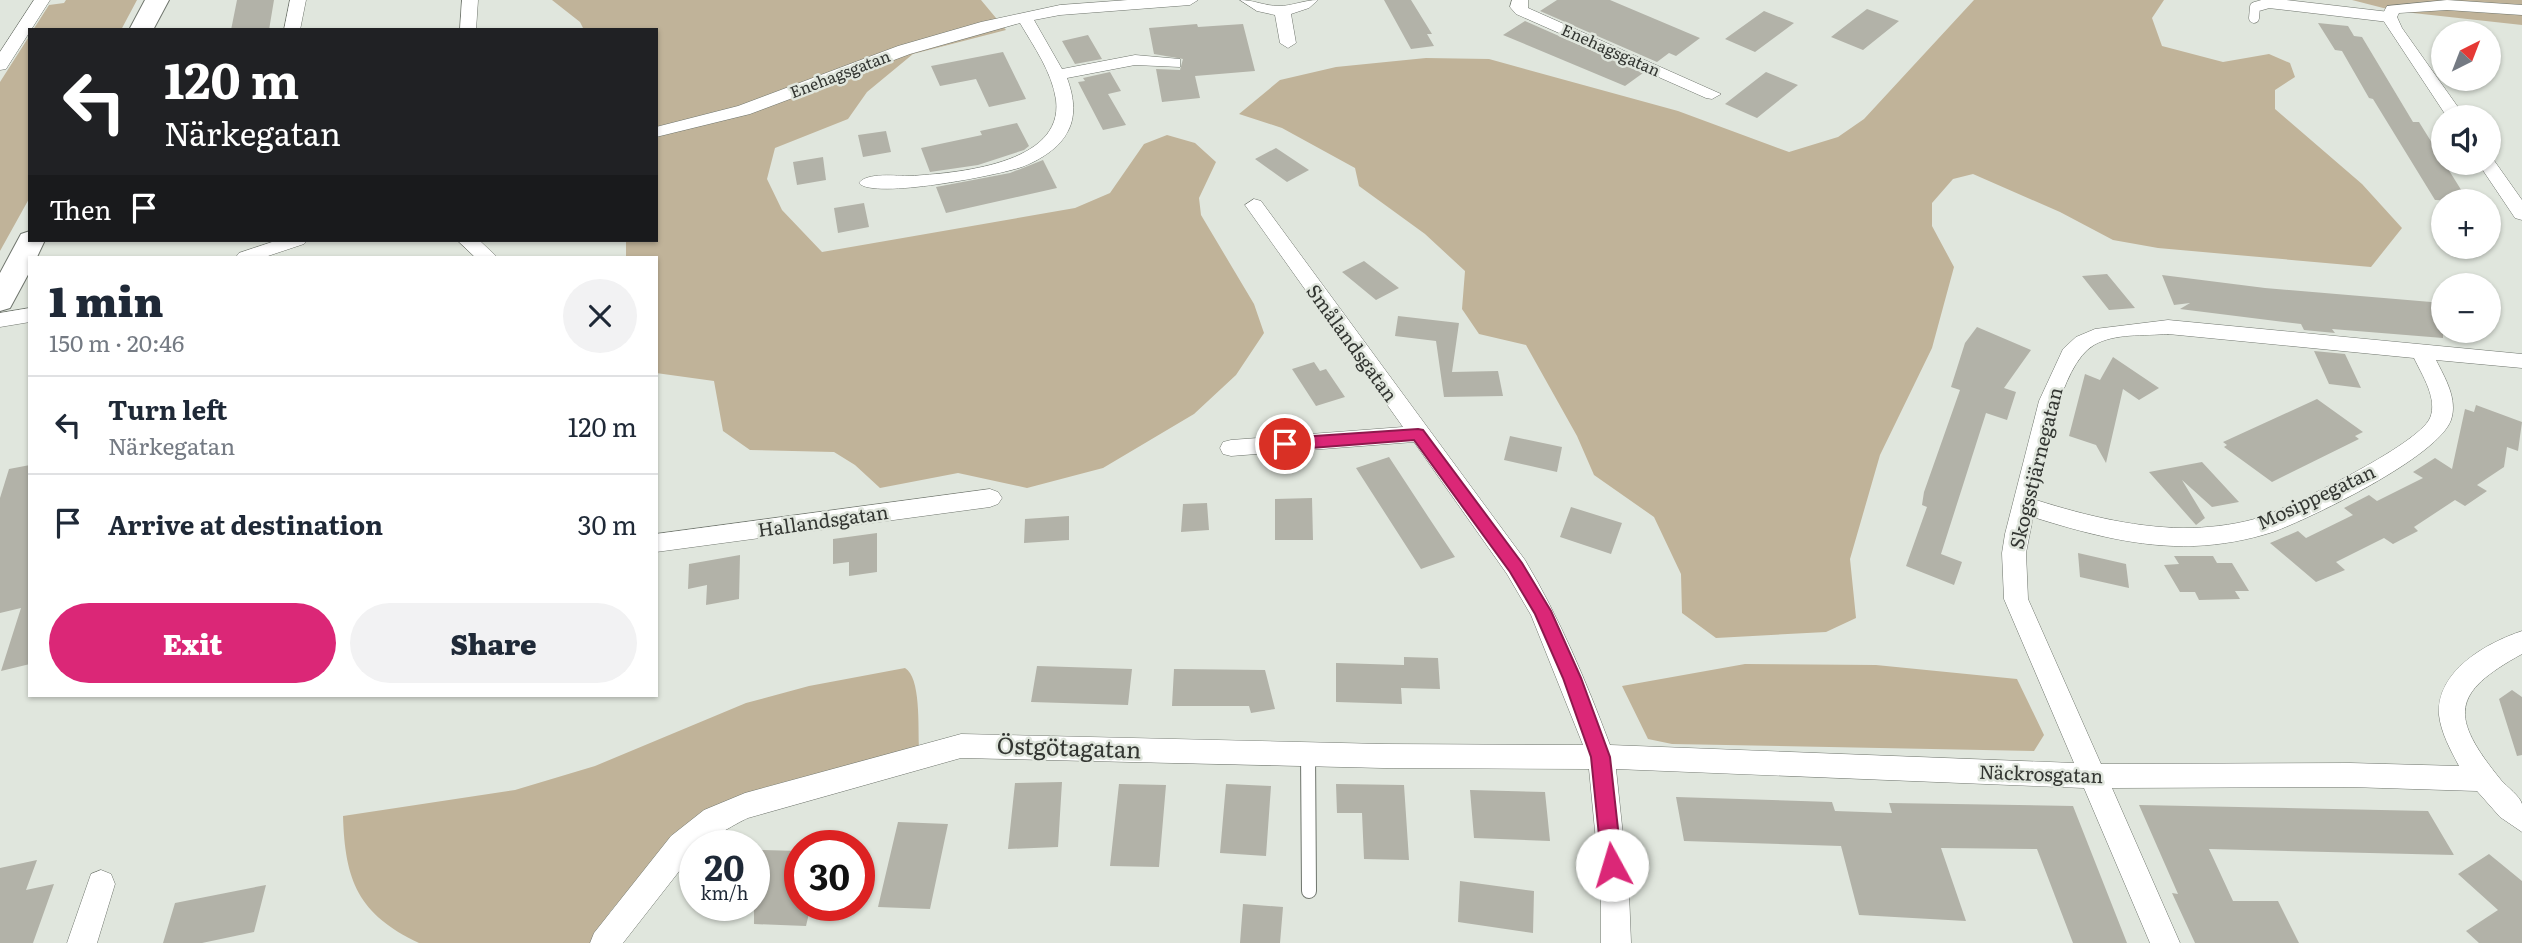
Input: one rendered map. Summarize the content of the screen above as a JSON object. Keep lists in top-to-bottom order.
{
  "streets": {
    "street": [
      "Enehagsgatan",
      "Smålandsgatan",
      "Skogsstjärnegatan",
      "Mosippegatan",
      "Hallandsgatan",
      "Östgötagatan",
      "Näckrosgatan"
    ]
  },
  "crossings": [
    ["Smålandsgatan", "Östgötagatan"],
    ["Smålandsgatan", "Näckrosgatan"],
    ["Skogsstjärnegatan", "Mosippegatan"],
    ["Skogsstjärnegatan", "Näckrosgatan"],
    ["Östgötagatan", "Näckrosgatan"]
  ],
  "north": "top right",
  "page": {
    "map_buttons": ["+", "−"],
    "turn": ["120 m", "Närkegatan"],
    "then": "Then",
    "heading": ["1 min", "150 m · 20:46"],
    "list": [
      {
        "name": "Turn left",
        "note": "Närkegatan",
        "value": "120 m"
      },
      {
        "name": "Arrive at destination",
        "value": "30 m"
      }
    ],
    "buttons": ["Exit", "Share"],
    "speed": "20 km/h",
    "limit": "30"
  }
}
